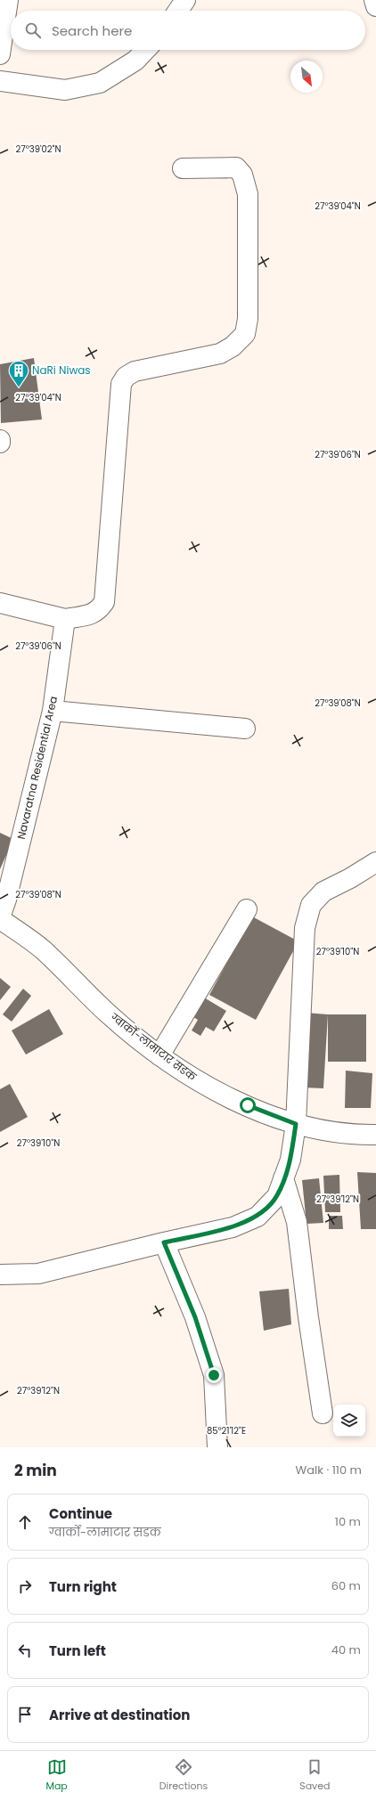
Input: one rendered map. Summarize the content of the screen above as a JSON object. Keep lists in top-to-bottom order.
{
  "streets": {
    "street": ["Navaratna Residential Area", "ग्वार्को-लामाटार सडक"]
  },
  "crossings": [
    ["Navaratna Residential Area", "ग्वार्को-लामाटार सडक"]
  ],
  "places": {
    "building": ["NaRi Niwas"]
  },
  "north": "bottom right",
  "page": {
    "search": "Search here",
    "heading": ["2 min", "Walk · 110 m"],
    "list": [
      ["Continue", "ग्वार्को-लामाटार सडक", "10 m"],
      ["Turn right", "60 m"],
      ["Turn left", "40 m"],
      "Arrive at destination"
    ],
    "nav": ["Map", "Directions", "Saved"]
  },
  "coordinates": [
    "27°39'02\"N",
    "27°39'04\"N",
    "27°39'06\"N",
    "27°39'08\"N",
    "27°39'10\"N",
    "27°39'12\"N",
    "85°21'12\"E"
  ]
}
